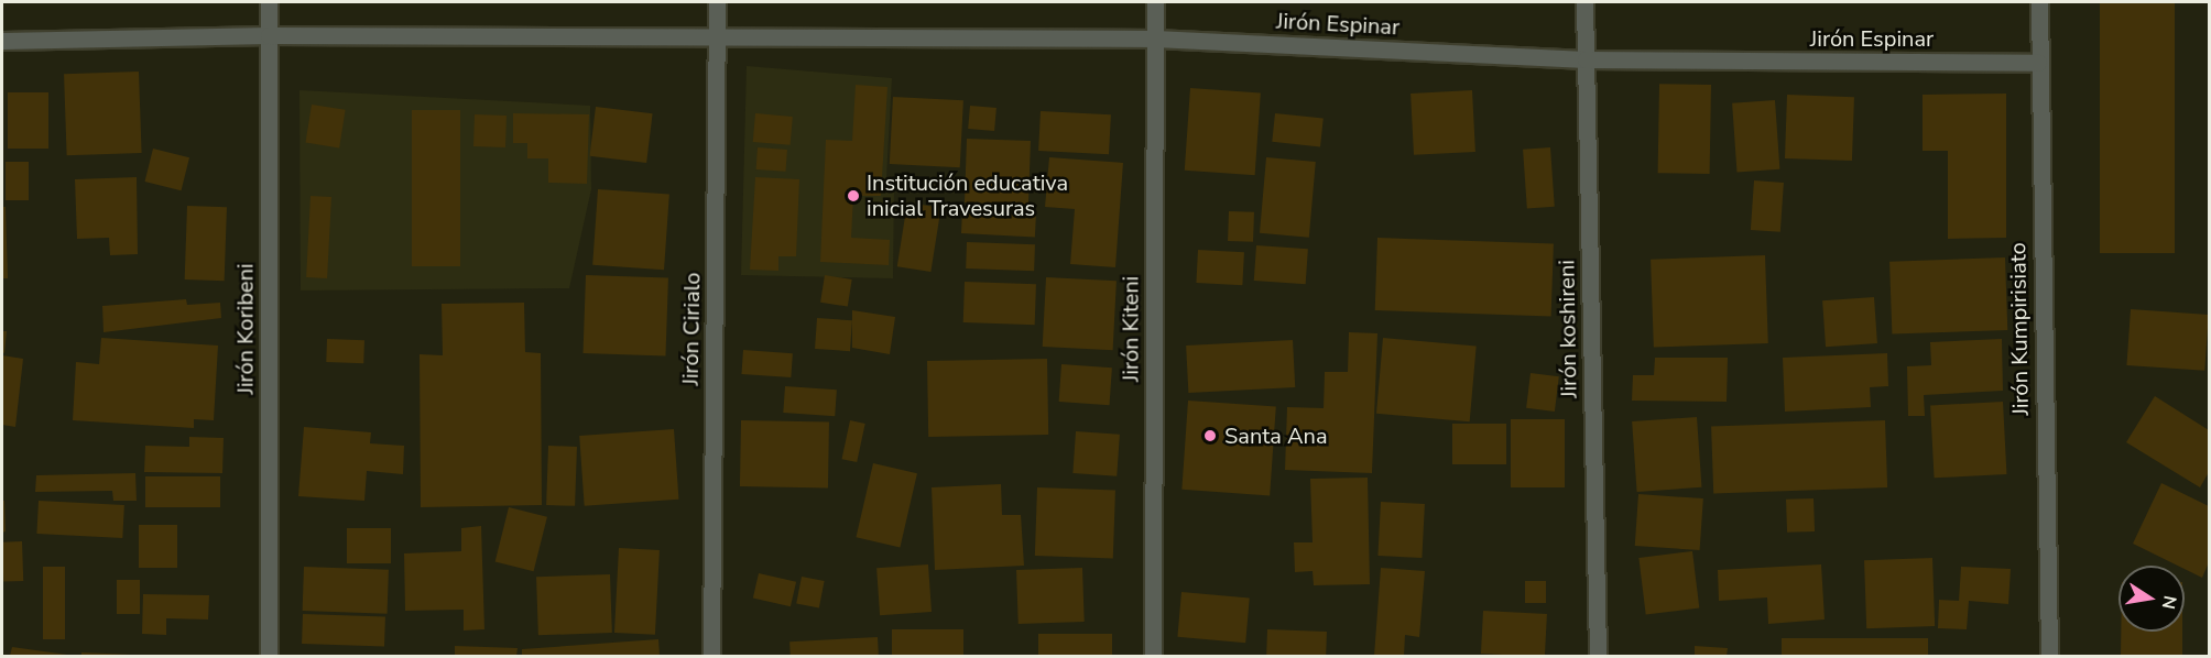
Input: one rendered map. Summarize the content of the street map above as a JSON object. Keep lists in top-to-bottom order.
{
  "streets": {
    "street": [
      "Jirón Espinar",
      "Jirón Koribeni",
      "Jirón Cirialo",
      "Jirón Kiteni",
      "Jirón koshireni",
      "Jirón Kumpirisiato"
    ]
  },
  "crossings": [
    ["Jirón Espinar", "Jirón Koribeni"],
    ["Jirón Espinar", "Jirón Cirialo"],
    ["Jirón Espinar", "Jirón Kiteni"],
    ["Jirón Espinar", "Jirón koshireni"],
    ["Jirón Espinar", "Jirón Kumpirisiato"]
  ],
  "places": ["Institución educativa inicial Travesuras", "Santa Ana"],
  "north": "right"
}
